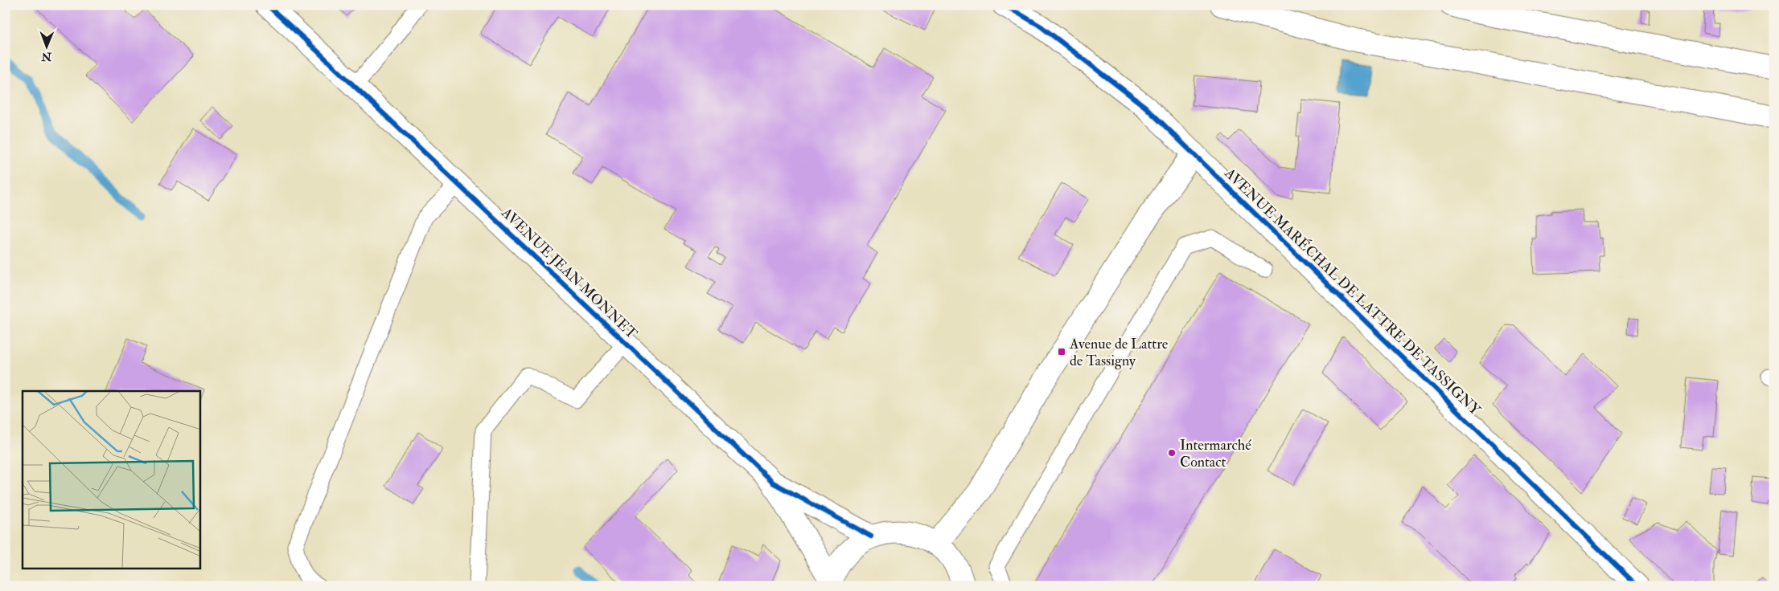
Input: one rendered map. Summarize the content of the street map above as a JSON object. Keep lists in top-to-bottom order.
{
  "streets": {
    "street": ["AVENUE JEAN MONNET", "AVENUE MARÉCHAL DE LATTRE DE TASSIGNY"]
  },
  "places": {
    "transit": ["Avenue de Lattre de Tassigny"],
    "other": ["Intermarché Contact"]
  },
  "north": "bottom"
}
